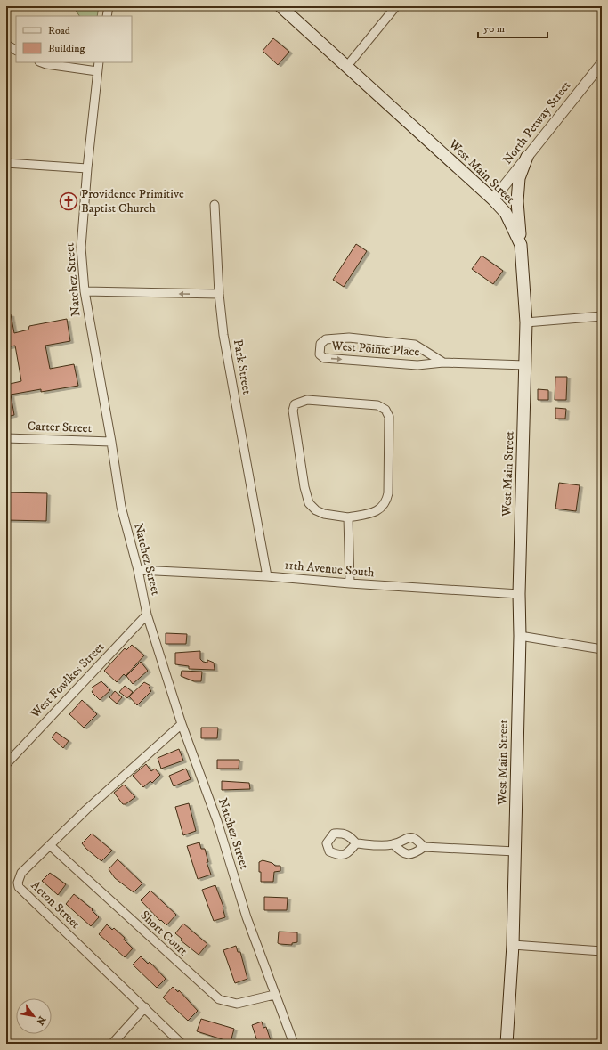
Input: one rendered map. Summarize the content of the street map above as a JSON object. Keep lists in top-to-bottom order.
{
  "streets": {
    "main road": ["West Main Street"],
    "street": [
      "North Petway Street",
      "Natchez Street",
      "West Pointe Place",
      "Park Street",
      "Carter Street",
      "11th Avenue South",
      "West Fowlkes Street",
      "Acton Street",
      "Short Court"
    ]
  },
  "crossings": [
    ["North Petway Street", "West Main Street"],
    ["West Main Street", "West Pointe Place"],
    ["West Main Street", "11th Avenue South"],
    ["Natchez Street", "Carter Street"],
    ["Natchez Street", "11th Avenue South"],
    ["Natchez Street", "West Fowlkes Street"],
    ["Natchez Street", "Acton Street"],
    ["Natchez Street", "Short Court"],
    ["Park Street", "11th Avenue South"],
    ["Acton Street", "Short Court"]
  ],
  "places": {
    "church": ["Providence Primitive Baptist Church"]
  },
  "legend": ["Road", "Building"],
  "scale_bar": "50 m",
  "north": "bottom right"
}
